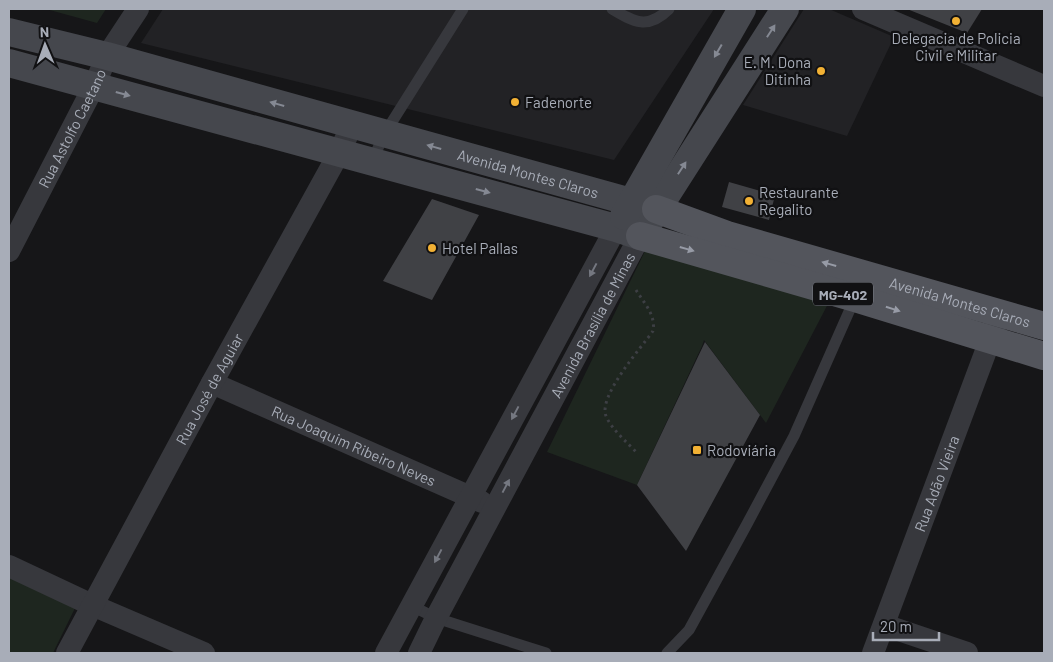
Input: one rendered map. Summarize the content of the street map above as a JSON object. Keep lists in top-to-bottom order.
{
  "streets": {
    "main road": ["Avenida Montes Claros", "MG-402", "Avenida Brasília de Minas"],
    "street": [
      "Rua Astolfo Caetano",
      "Rua José de Aguiar",
      "Rua Joaquim Ribeiro Neves",
      "Rua Adão Vieira"
    ]
  },
  "crossings": [
    ["Rua Astolfo Caetano", "Avenida Montes Claros"],
    ["Avenida Montes Claros", "Avenida Brasília de Minas"],
    ["Avenida Montes Claros", "Rua José de Aguiar"],
    ["Avenida Montes Claros", "Rua Adão Vieira"],
    ["Avenida Brasília de Minas", "Rua Joaquim Ribeiro Neves"],
    ["Rua José de Aguiar", "Rua Joaquim Ribeiro Neves"]
  ],
  "places": {
    "other": [
      "Delegacia de Policia Civil e Militar",
      "E. M. Dona Ditinha",
      "Fadenorte",
      "Restaurante Regalito",
      "Hotel Pallas"
    ],
    "transit": ["Rodoviária"]
  },
  "scale_bar": "20 m",
  "north": "top"
}
